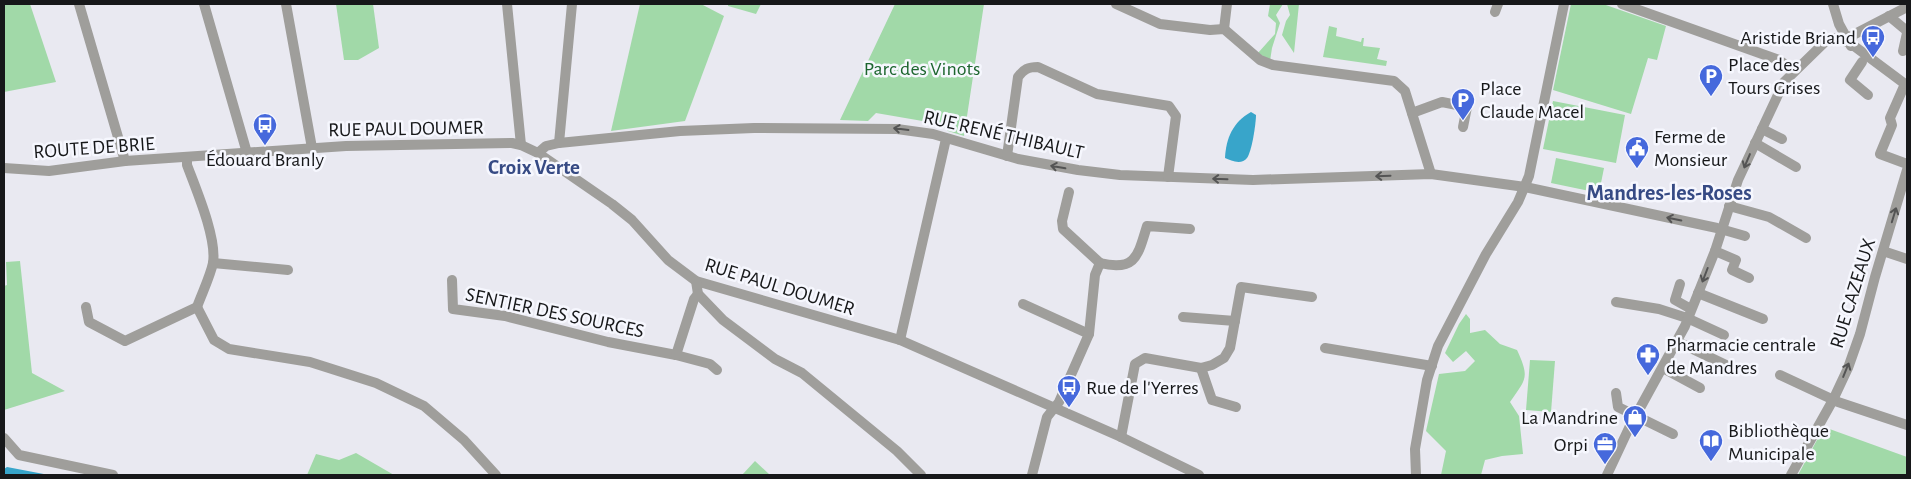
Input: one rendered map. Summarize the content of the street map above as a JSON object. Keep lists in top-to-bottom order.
{
  "streets": {
    "street": [
      "RUE PAUL DOUMER",
      "RUE RENÉ THIBAULT",
      "ROUTE DE BRIE",
      "RUE CAZEAUX",
      "SENTIER DES SOURCES"
    ]
  },
  "crossings": [
    ["RUE PAUL DOUMER", "RUE RENÉ THIBAULT"],
    ["RUE PAUL DOUMER", "ROUTE DE BRIE"]
  ],
  "one_way": ["RUE RENÉ THIBAULT", "RUE CAZEAUX"],
  "districts": ["Croix Verte", "Mandres-les-Roses"],
  "parks": ["Parc des Vinots"],
  "places": {
    "bus stop": ["Aristide Briand", "Édouard Branly", "Rue de l'Yerres"],
    "parking": ["Place des Tours Grises", "Place Claude Macel"],
    "public building": ["Ferme de Monsieur"],
    "pharmacy": ["Pharmacie centrale de Mandres"],
    "shop": ["La Mandrine"],
    "library": ["Bibliothèque Municipale"],
    "office": ["Orpi"]
  }
}
